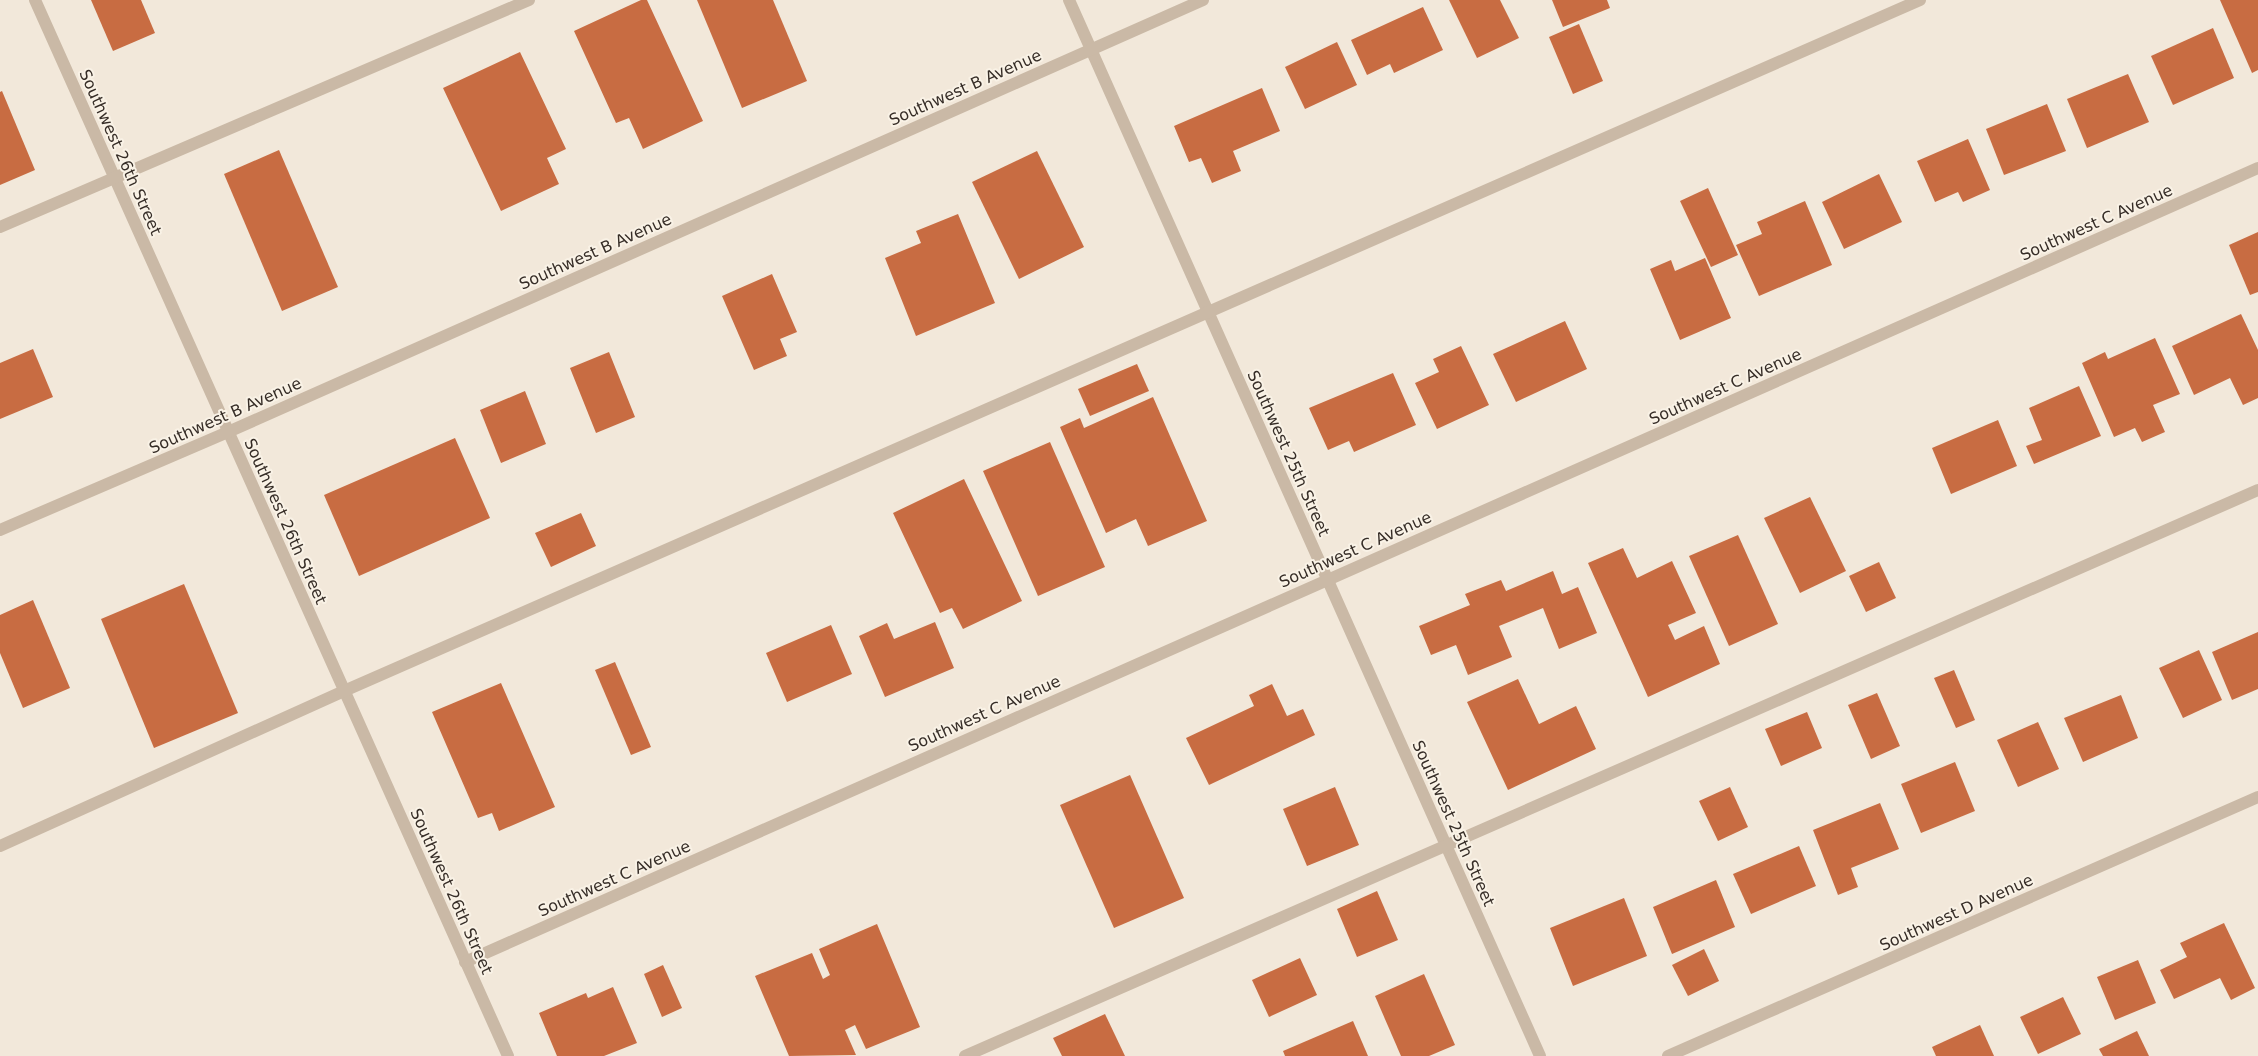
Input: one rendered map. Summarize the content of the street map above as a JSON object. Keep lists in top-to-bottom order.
{
  "streets": {
    "street": [
      "Southwest B Avenue",
      "Southwest 26th Street",
      "Southwest C Avenue",
      "Southwest 25th Street",
      "Southwest D Avenue"
    ]
  },
  "crossings": [
    ["Southwest B Avenue", "Southwest 26th Street"],
    ["Southwest B Avenue", "Southwest 25th Street"],
    ["Southwest 26th Street", "Southwest C Avenue"],
    ["Southwest C Avenue", "Southwest 25th Street"]
  ]
}
